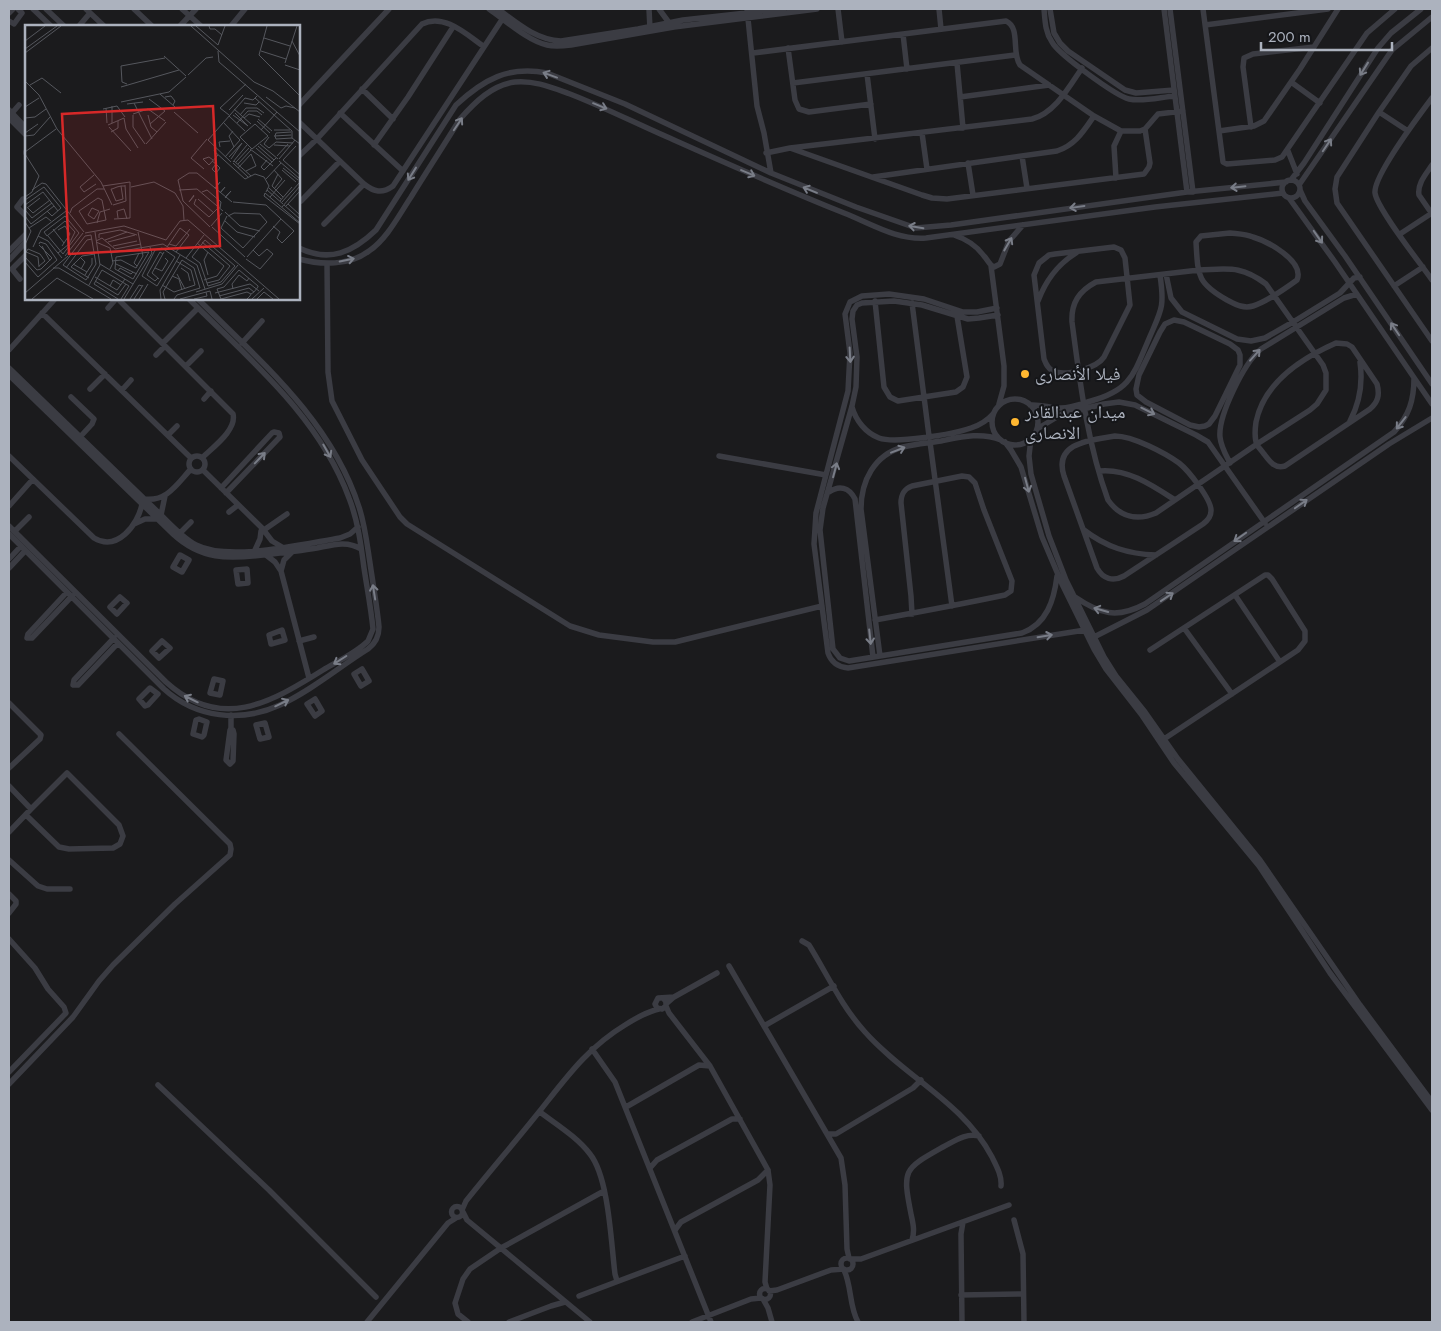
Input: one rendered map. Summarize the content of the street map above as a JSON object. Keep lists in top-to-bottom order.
{
  "places": ["فيلا الأنصارى", "ميدان عبدالقادر الانصارى"],
  "scale_bar": "200 m"
}
